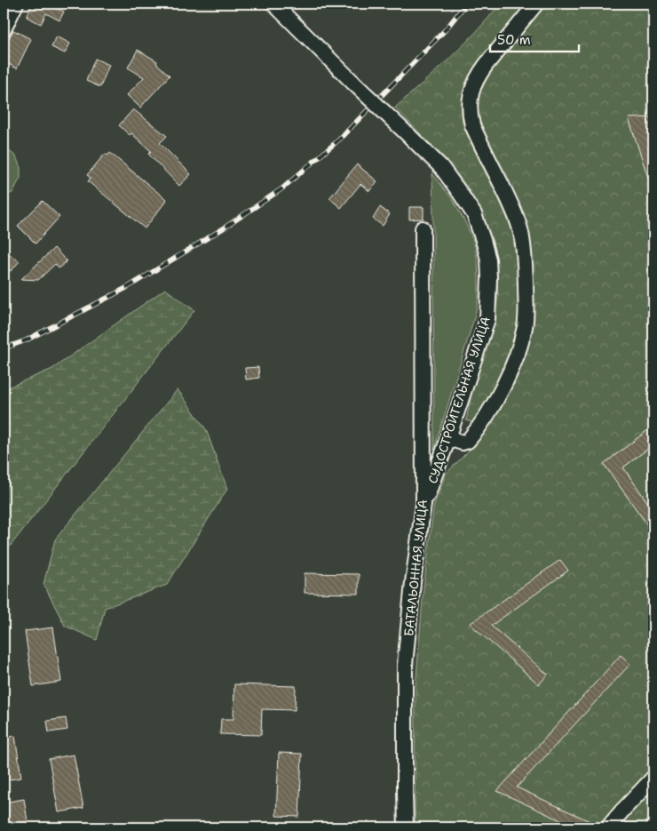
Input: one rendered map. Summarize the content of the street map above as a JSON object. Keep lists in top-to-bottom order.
{
  "streets": {
    "street": ["СУДОСТРОИТЕЛЬНАЯ УЛИЦА", "БАТАЛЬОННАЯ УЛИЦА"]
  },
  "crossings": [
    ["СУДОСТРОИТЕЛЬНАЯ УЛИЦА", "БАТАЛЬОННАЯ УЛИЦА"]
  ],
  "scale_bar": "50 m"
}
